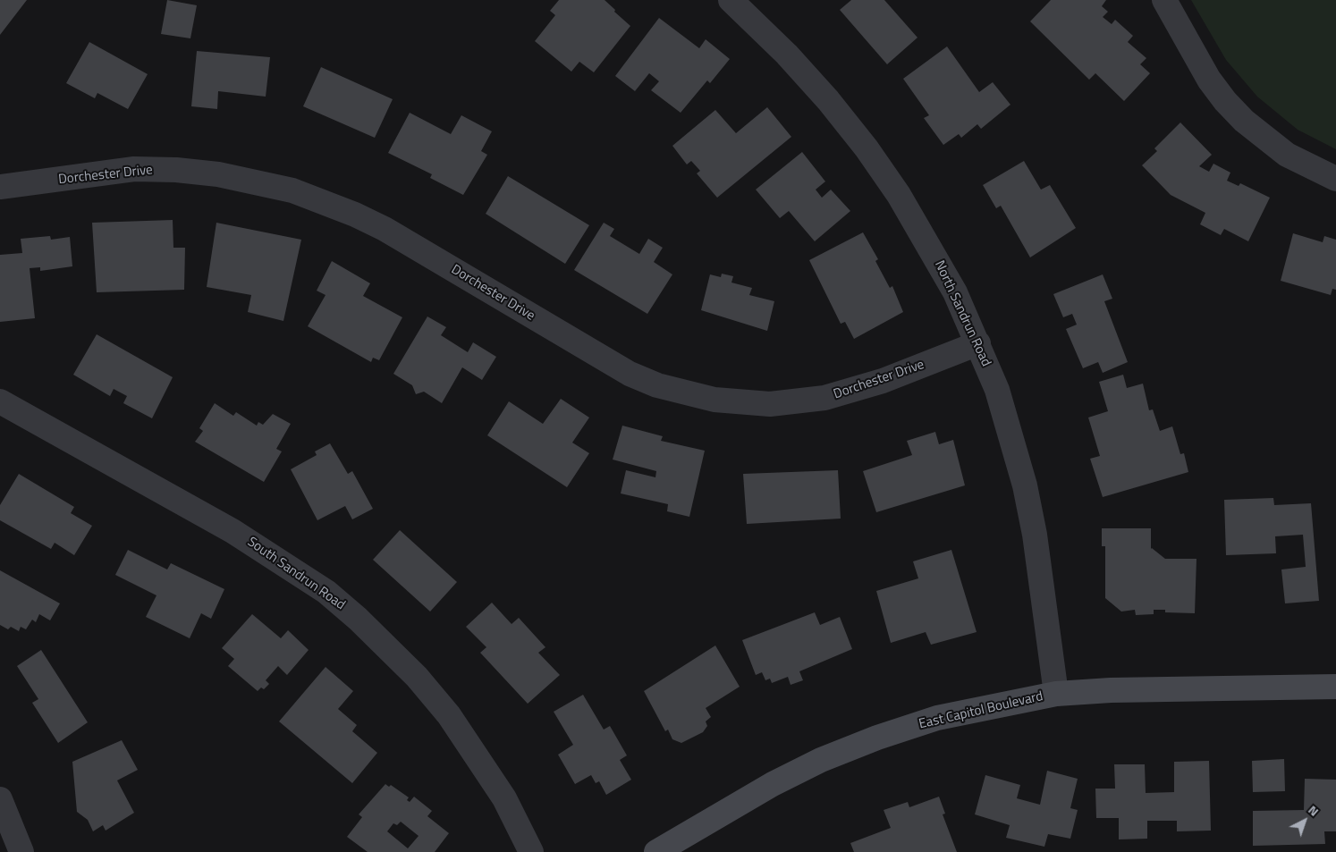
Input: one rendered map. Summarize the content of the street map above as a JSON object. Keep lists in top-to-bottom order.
{
  "streets": {
    "street": [
      "Dorchester Drive",
      "North Sandrun Road",
      "South Sandrun Road",
      "East Capitol Boulevard"
    ]
  },
  "crossings": [
    ["Dorchester Drive", "North Sandrun Road"],
    ["North Sandrun Road", "East Capitol Boulevard"]
  ],
  "north": "top right"
}
